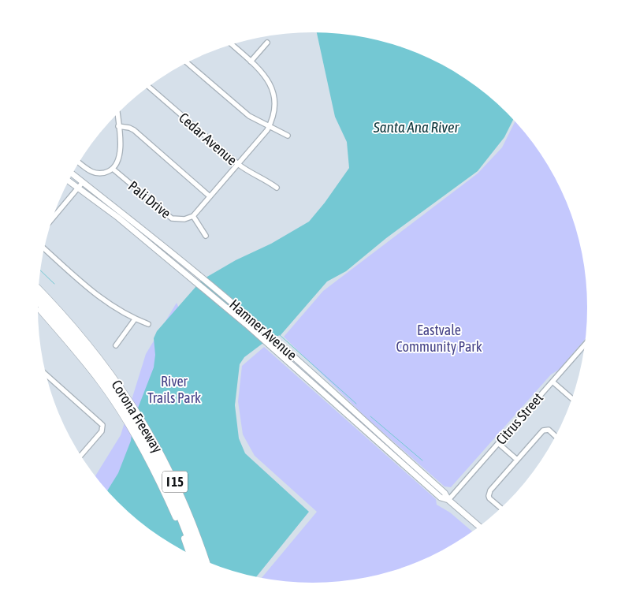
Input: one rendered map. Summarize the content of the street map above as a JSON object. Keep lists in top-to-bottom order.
{
  "streets": {
    "highway": ["Corona Freeway", "I 15"],
    "main road": ["Hamner Avenue"],
    "street": ["Cedar Avenue", "Pali Drive", "Citrus Street"]
  },
  "crossings": [
    ["Cedar Avenue", "Pali Drive"],
    ["Hamner Avenue", "Citrus Street"]
  ],
  "water": ["Santa Ana River"],
  "parks": ["Eastvale Community Park", "River Trails Park"]
}
